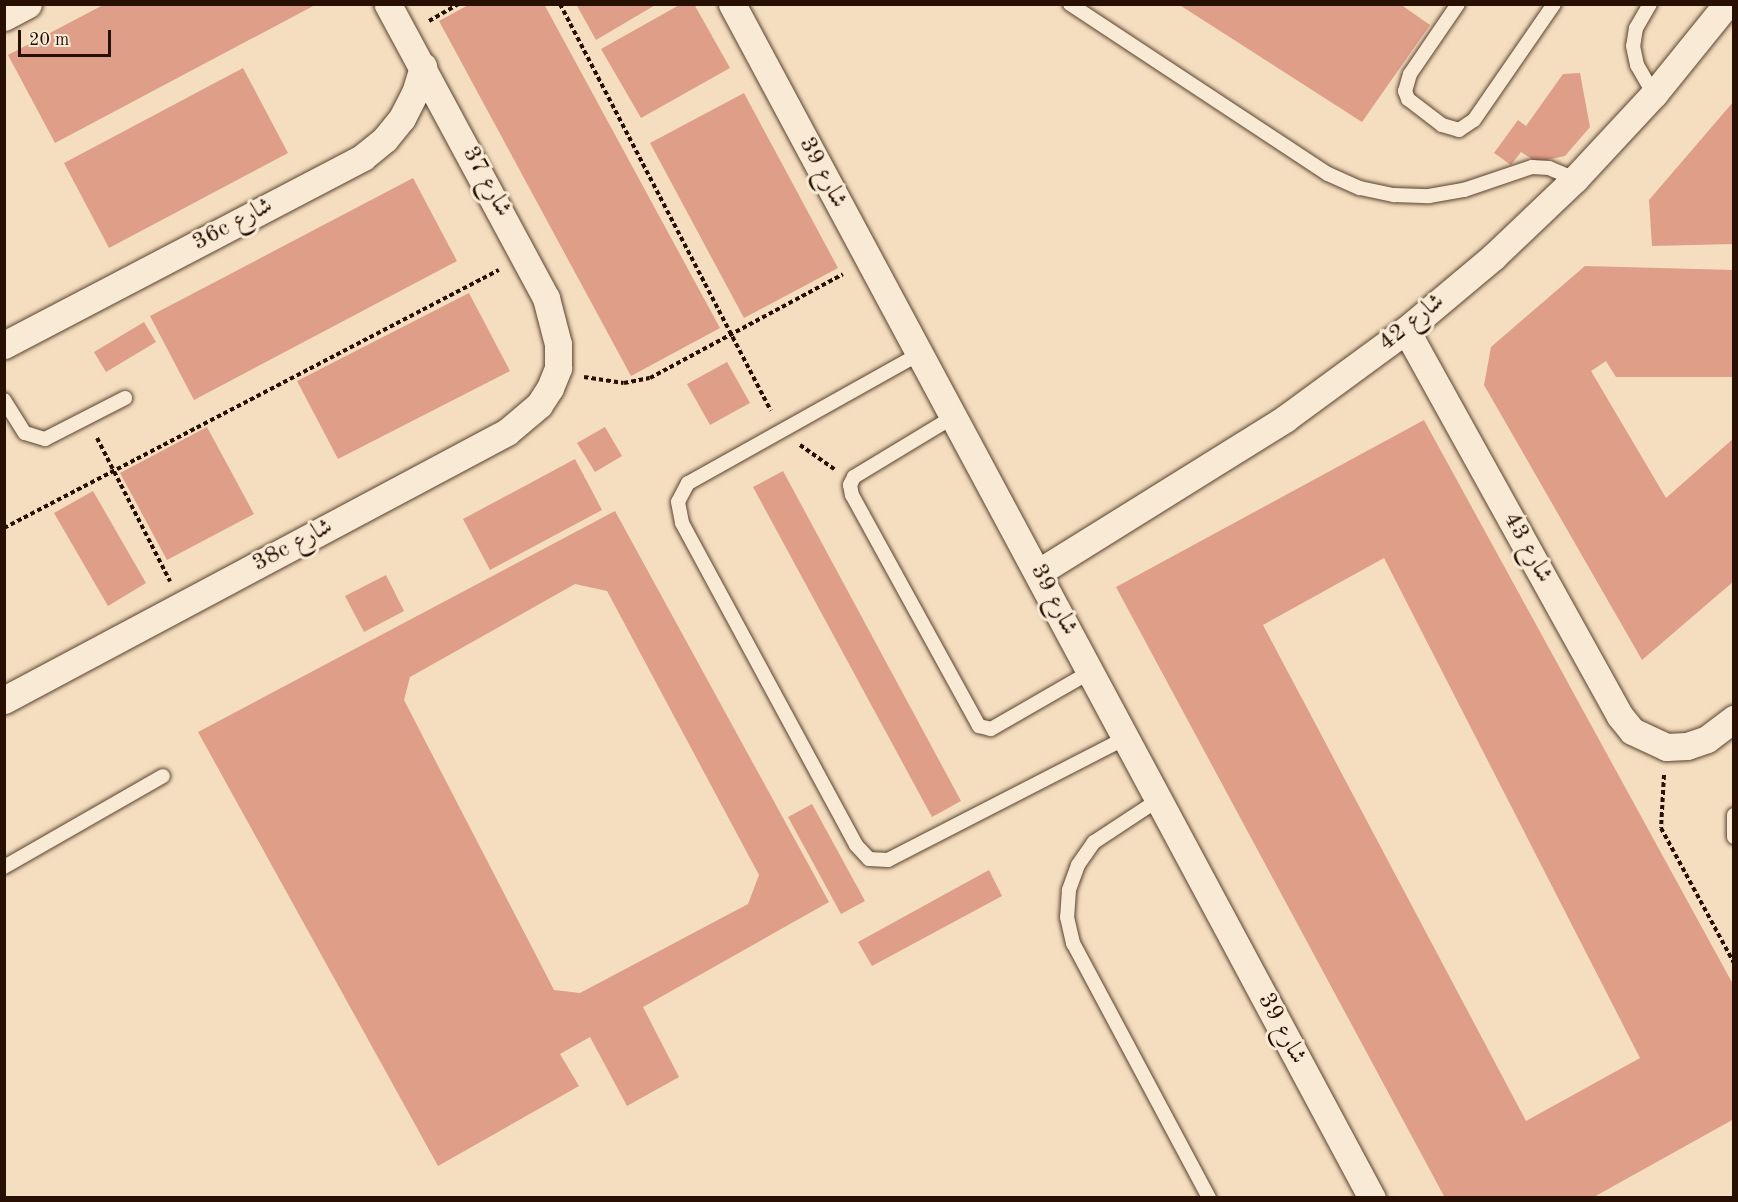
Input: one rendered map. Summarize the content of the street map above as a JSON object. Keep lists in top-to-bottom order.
{
  "streets": {
    "street": [
      "شارع 39",
      "شارع 37",
      "36c شارع",
      "شارع 42",
      "38c شارع",
      "شارع 43"
    ]
  },
  "crossings": [
    ["شارع 39", "شارع 42"],
    ["شارع 37", "36c شارع"],
    ["شارع 37", "38c شارع"],
    ["شارع 42", "شارع 43"]
  ],
  "scale_bar": "20 m"
}
